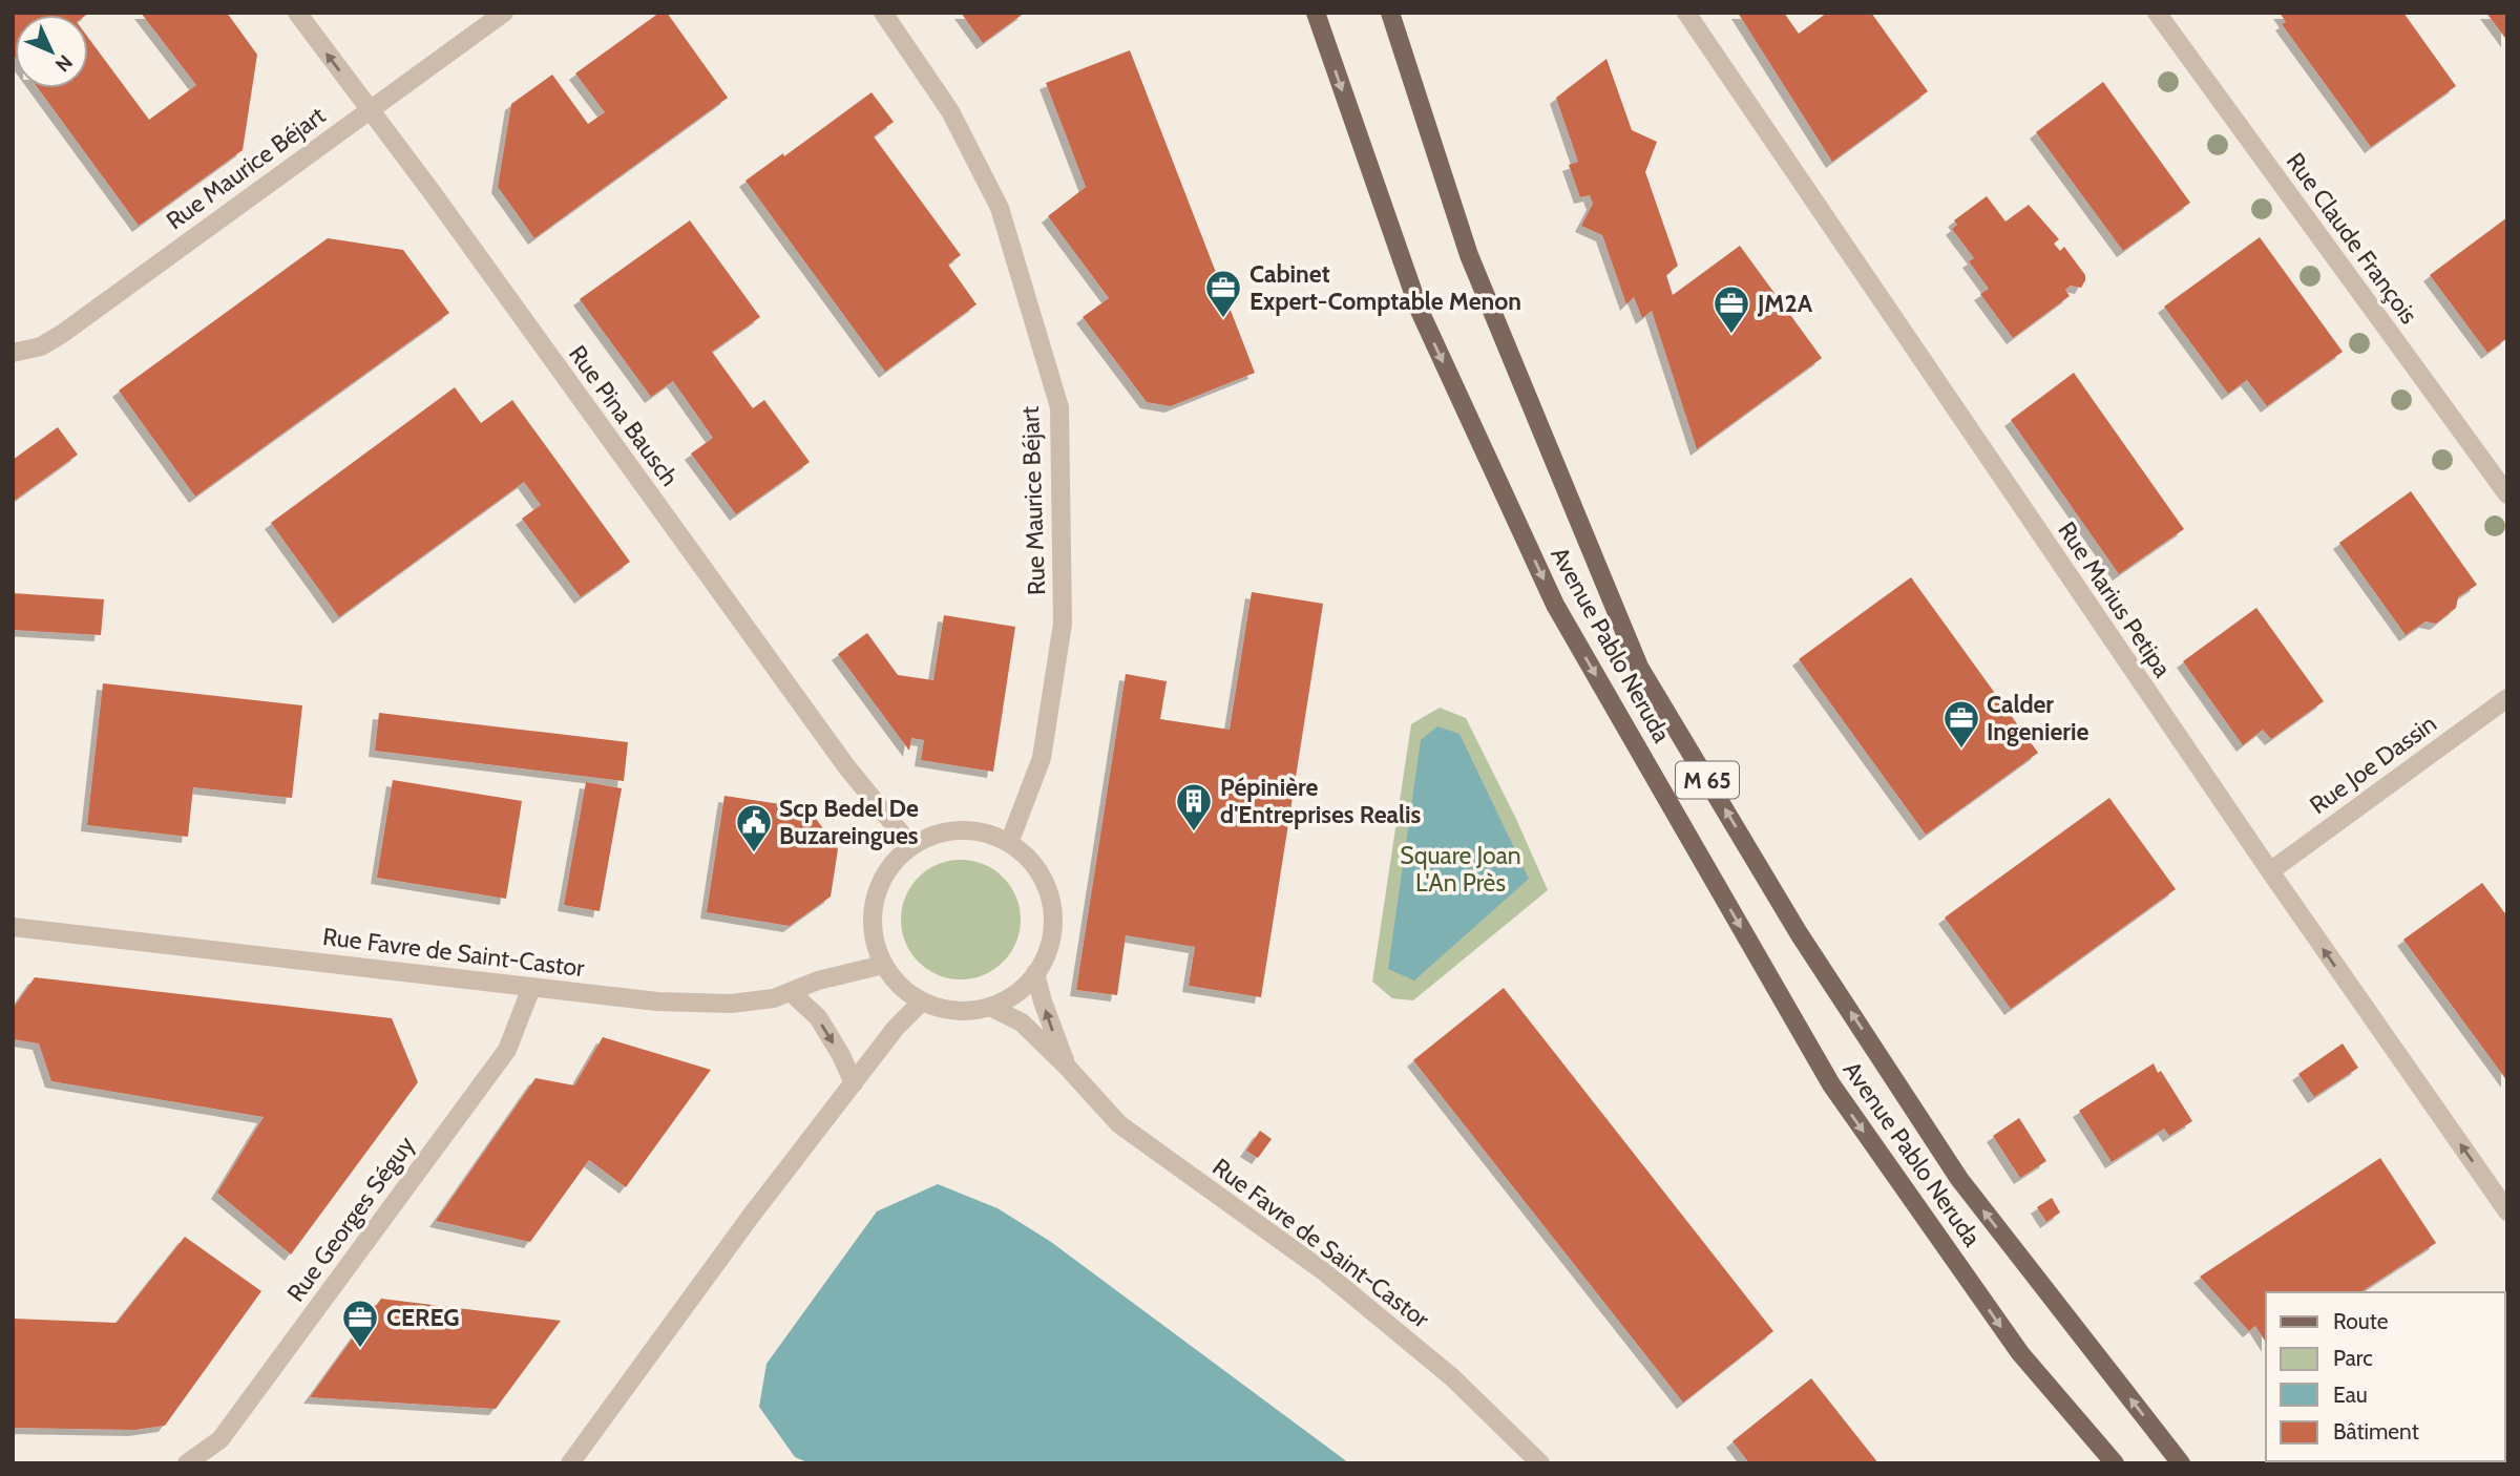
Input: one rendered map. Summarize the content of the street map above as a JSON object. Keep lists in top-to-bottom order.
{
  "streets": {
    "main road": ["Avenue Pablo Neruda", "M 65"],
    "street": [
      "Rue Maurice Béjart",
      "Rue Claude François",
      "Rue Pina Bausch",
      "Rue Marius Petipa",
      "Rue Joe Dassin",
      "Rue Favre de Saint-Castor",
      "Rue Georges Séguy"
    ]
  },
  "crossings": [
    ["Rue Maurice Béjart", "Rue Pina Bausch"],
    ["Rue Maurice Béjart", "Rue Favre de Saint-Castor"],
    ["Rue Pina Bausch", "Rue Favre de Saint-Castor"],
    ["Rue Marius Petipa", "Rue Joe Dassin"],
    ["Rue Favre de Saint-Castor", "Rue Georges Séguy"]
  ],
  "parks": ["Square Joan L'An Près"],
  "places": {
    "office": [
      "Cabinet Expert-Comptable Menon",
      "JM2A",
      "Calder Ingenierie",
      "CEREG"
    ],
    "building": ["Pépinière d'Entreprises Realis"],
    "public building": ["Scp Bedel De Buzareingues"]
  },
  "legend": [
    "Route",
    "Parc",
    "Eau",
    "Bâtiment"
  ],
  "north": "bottom right"
}
